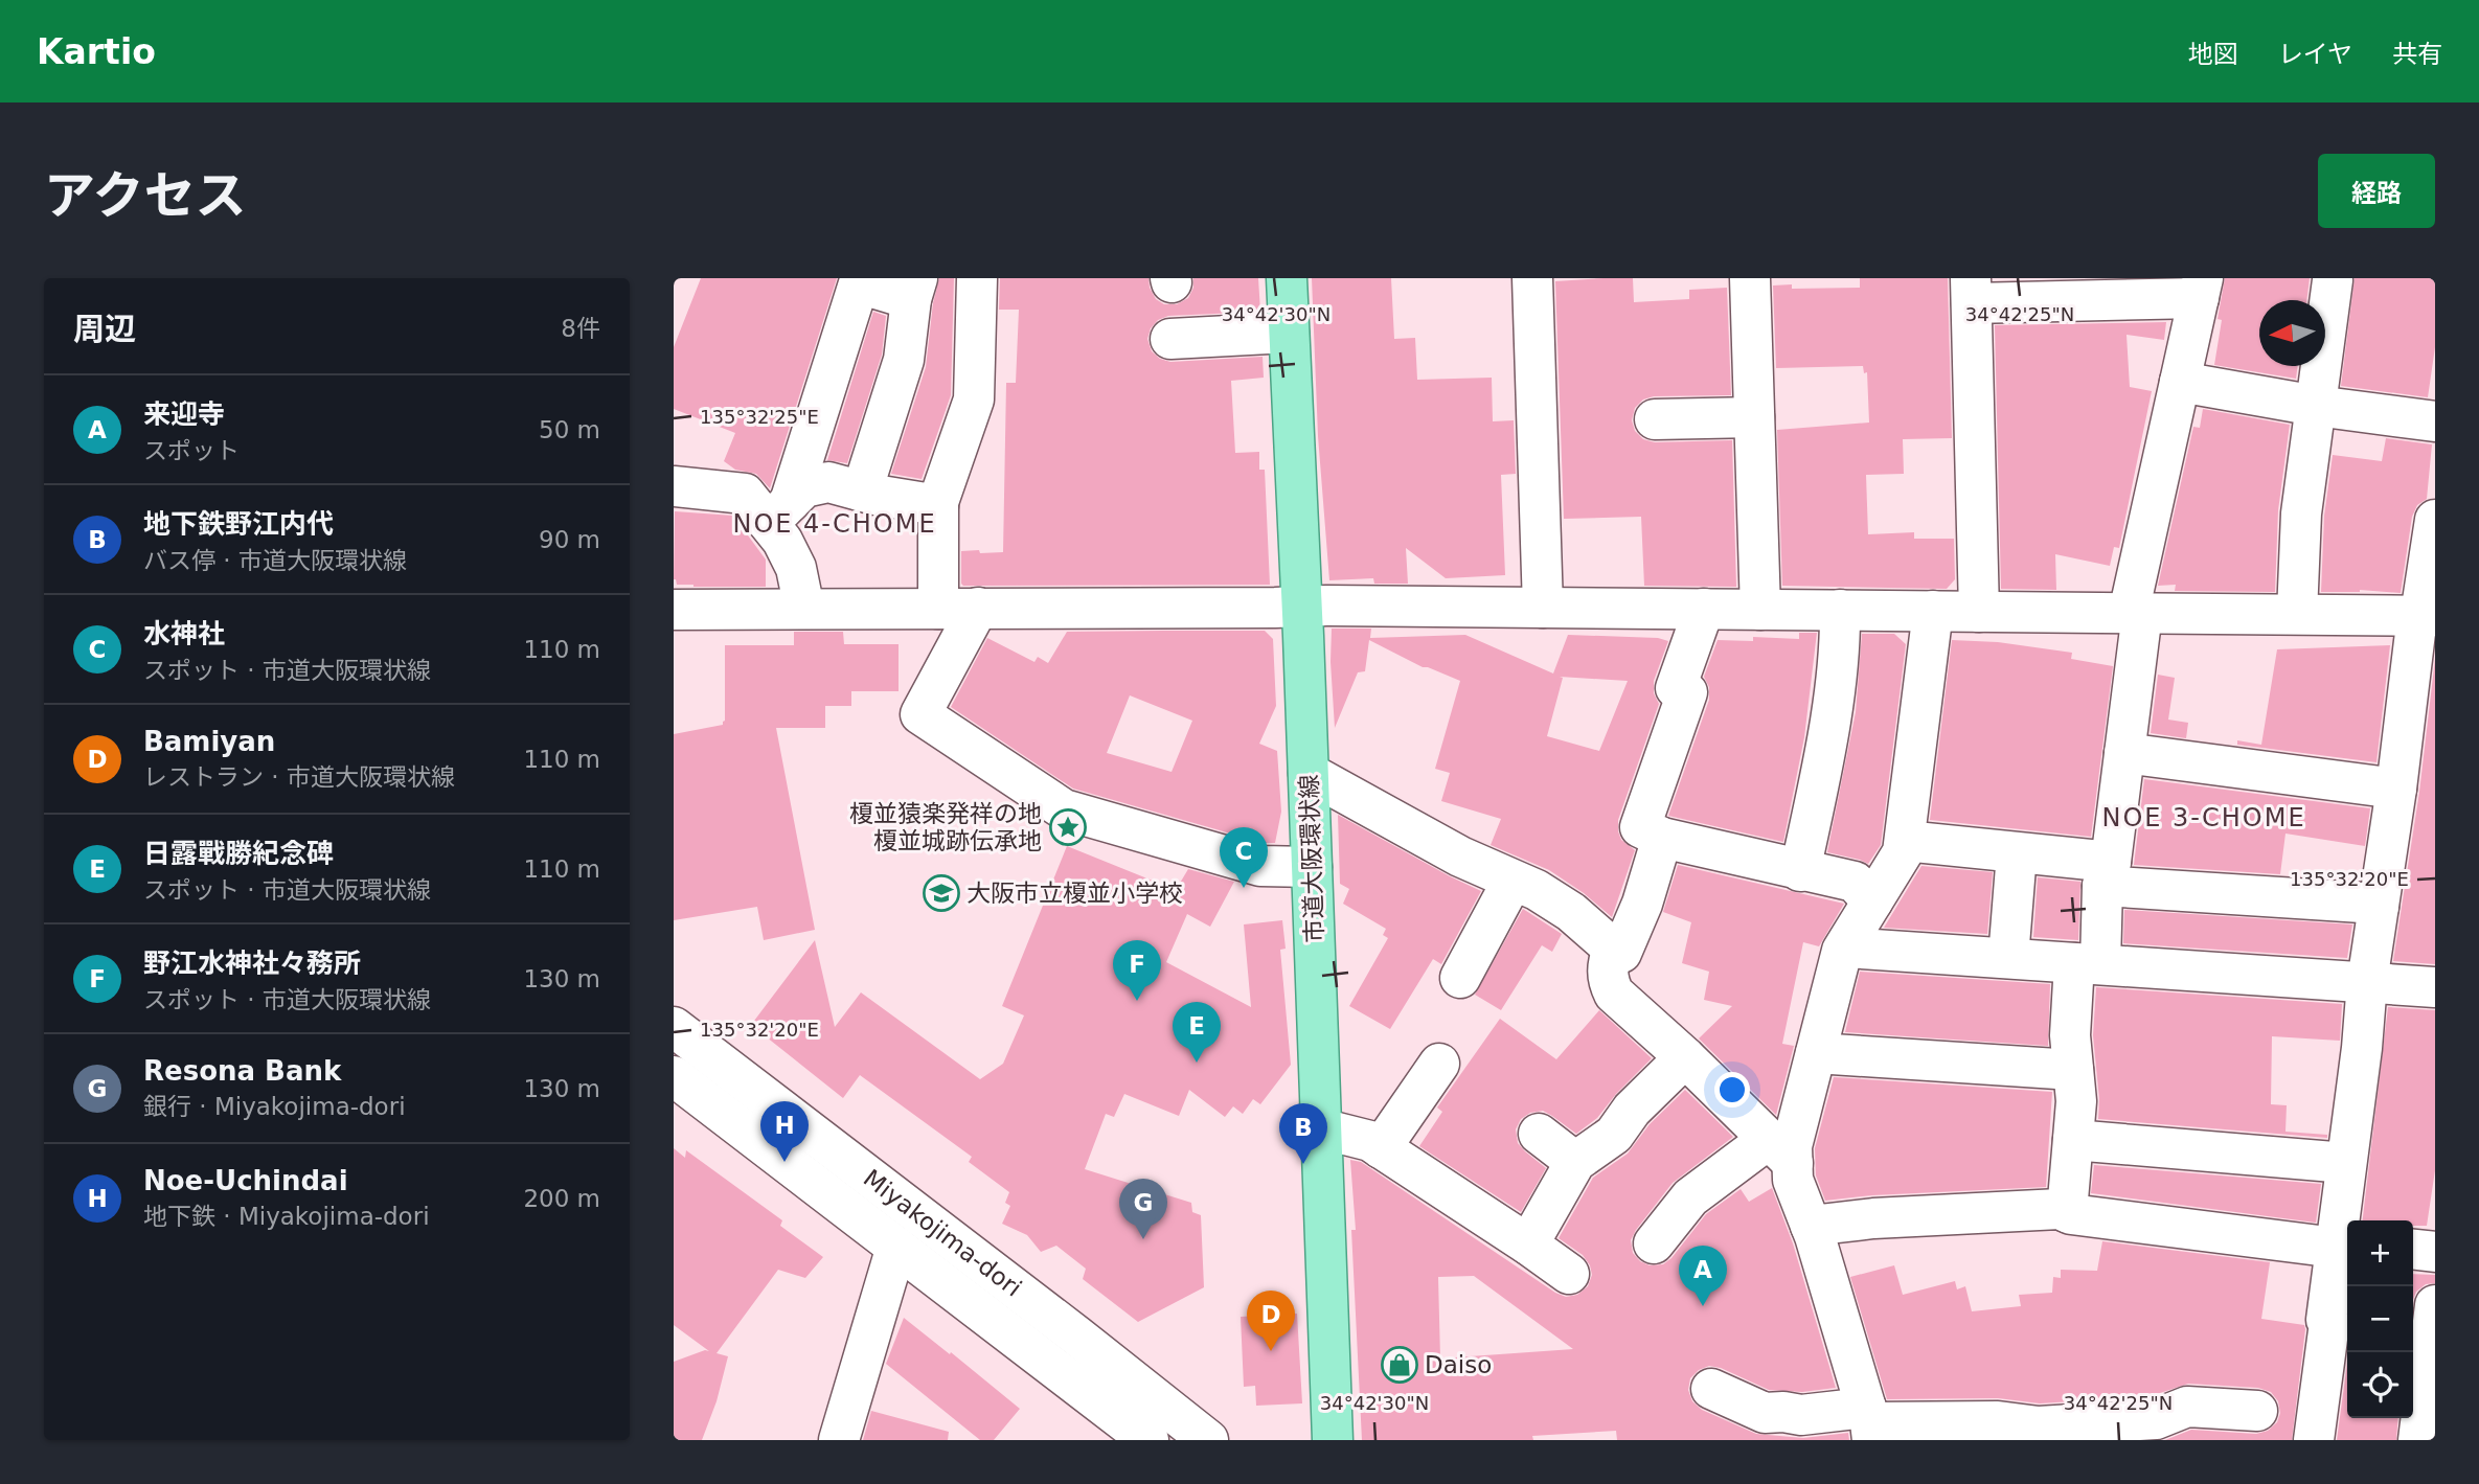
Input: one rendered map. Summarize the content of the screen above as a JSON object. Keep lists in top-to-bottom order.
{
  "streets": {
    "main road": ["市道大阪環状線"],
    "street": ["Miyakojima-dori"]
  },
  "districts": ["NOE 4-CHOME", "NOE 3-CHOME"],
  "places": {
    "place": ["榎並猿楽発祥の地 榎並城跡伝承地"],
    "school or university": ["大阪市立榎並小学校"],
    "shop": ["Daiso"]
  },
  "north": "left",
  "page": {
    "header": "Kartio",
    "nav": ["地図", "レイヤ", "共有"],
    "title": "アクセス",
    "buttons": "経路",
    "heading": ["周辺", "8件"],
    "list": [
      {
        "mark": "A",
        "name": "来迎寺",
        "note": "スポット",
        "value": "50 m"
      },
      {
        "mark": "B",
        "name": "地下鉄野江内代",
        "note": "バス停 · 市道大阪環状線",
        "value": "90 m"
      },
      {
        "mark": "C",
        "name": "水神社",
        "note": "スポット · 市道大阪環状線",
        "value": "110 m"
      },
      {
        "mark": "D",
        "name": "Bamiyan",
        "note": "レストラン · 市道大阪環状線",
        "value": "110 m"
      },
      {
        "mark": "E",
        "name": "日露戰勝紀念碑",
        "note": "スポット · 市道大阪環状線",
        "value": "110 m"
      },
      {
        "mark": "F",
        "name": "野江水神社々務所",
        "note": "スポット · 市道大阪環状線",
        "value": "130 m"
      },
      {
        "mark": "G",
        "name": "Resona Bank",
        "note": "銀行 · Miyakojima-dori",
        "value": "130 m"
      },
      {
        "mark": "H",
        "name": "Noe-Uchindai",
        "note": "地下鉄 · Miyakojima-dori",
        "value": "200 m"
      }
    ],
    "pins": [
      "C",
      "F",
      "E",
      "H",
      "B",
      "G",
      "A",
      "D"
    ],
    "map_buttons": ["+", "−"]
  },
  "coordinates": [
    "34°42'30\"N",
    "34°42'25\"N",
    "135°32'25\"E",
    "135°32'20\"E"
  ]
}
